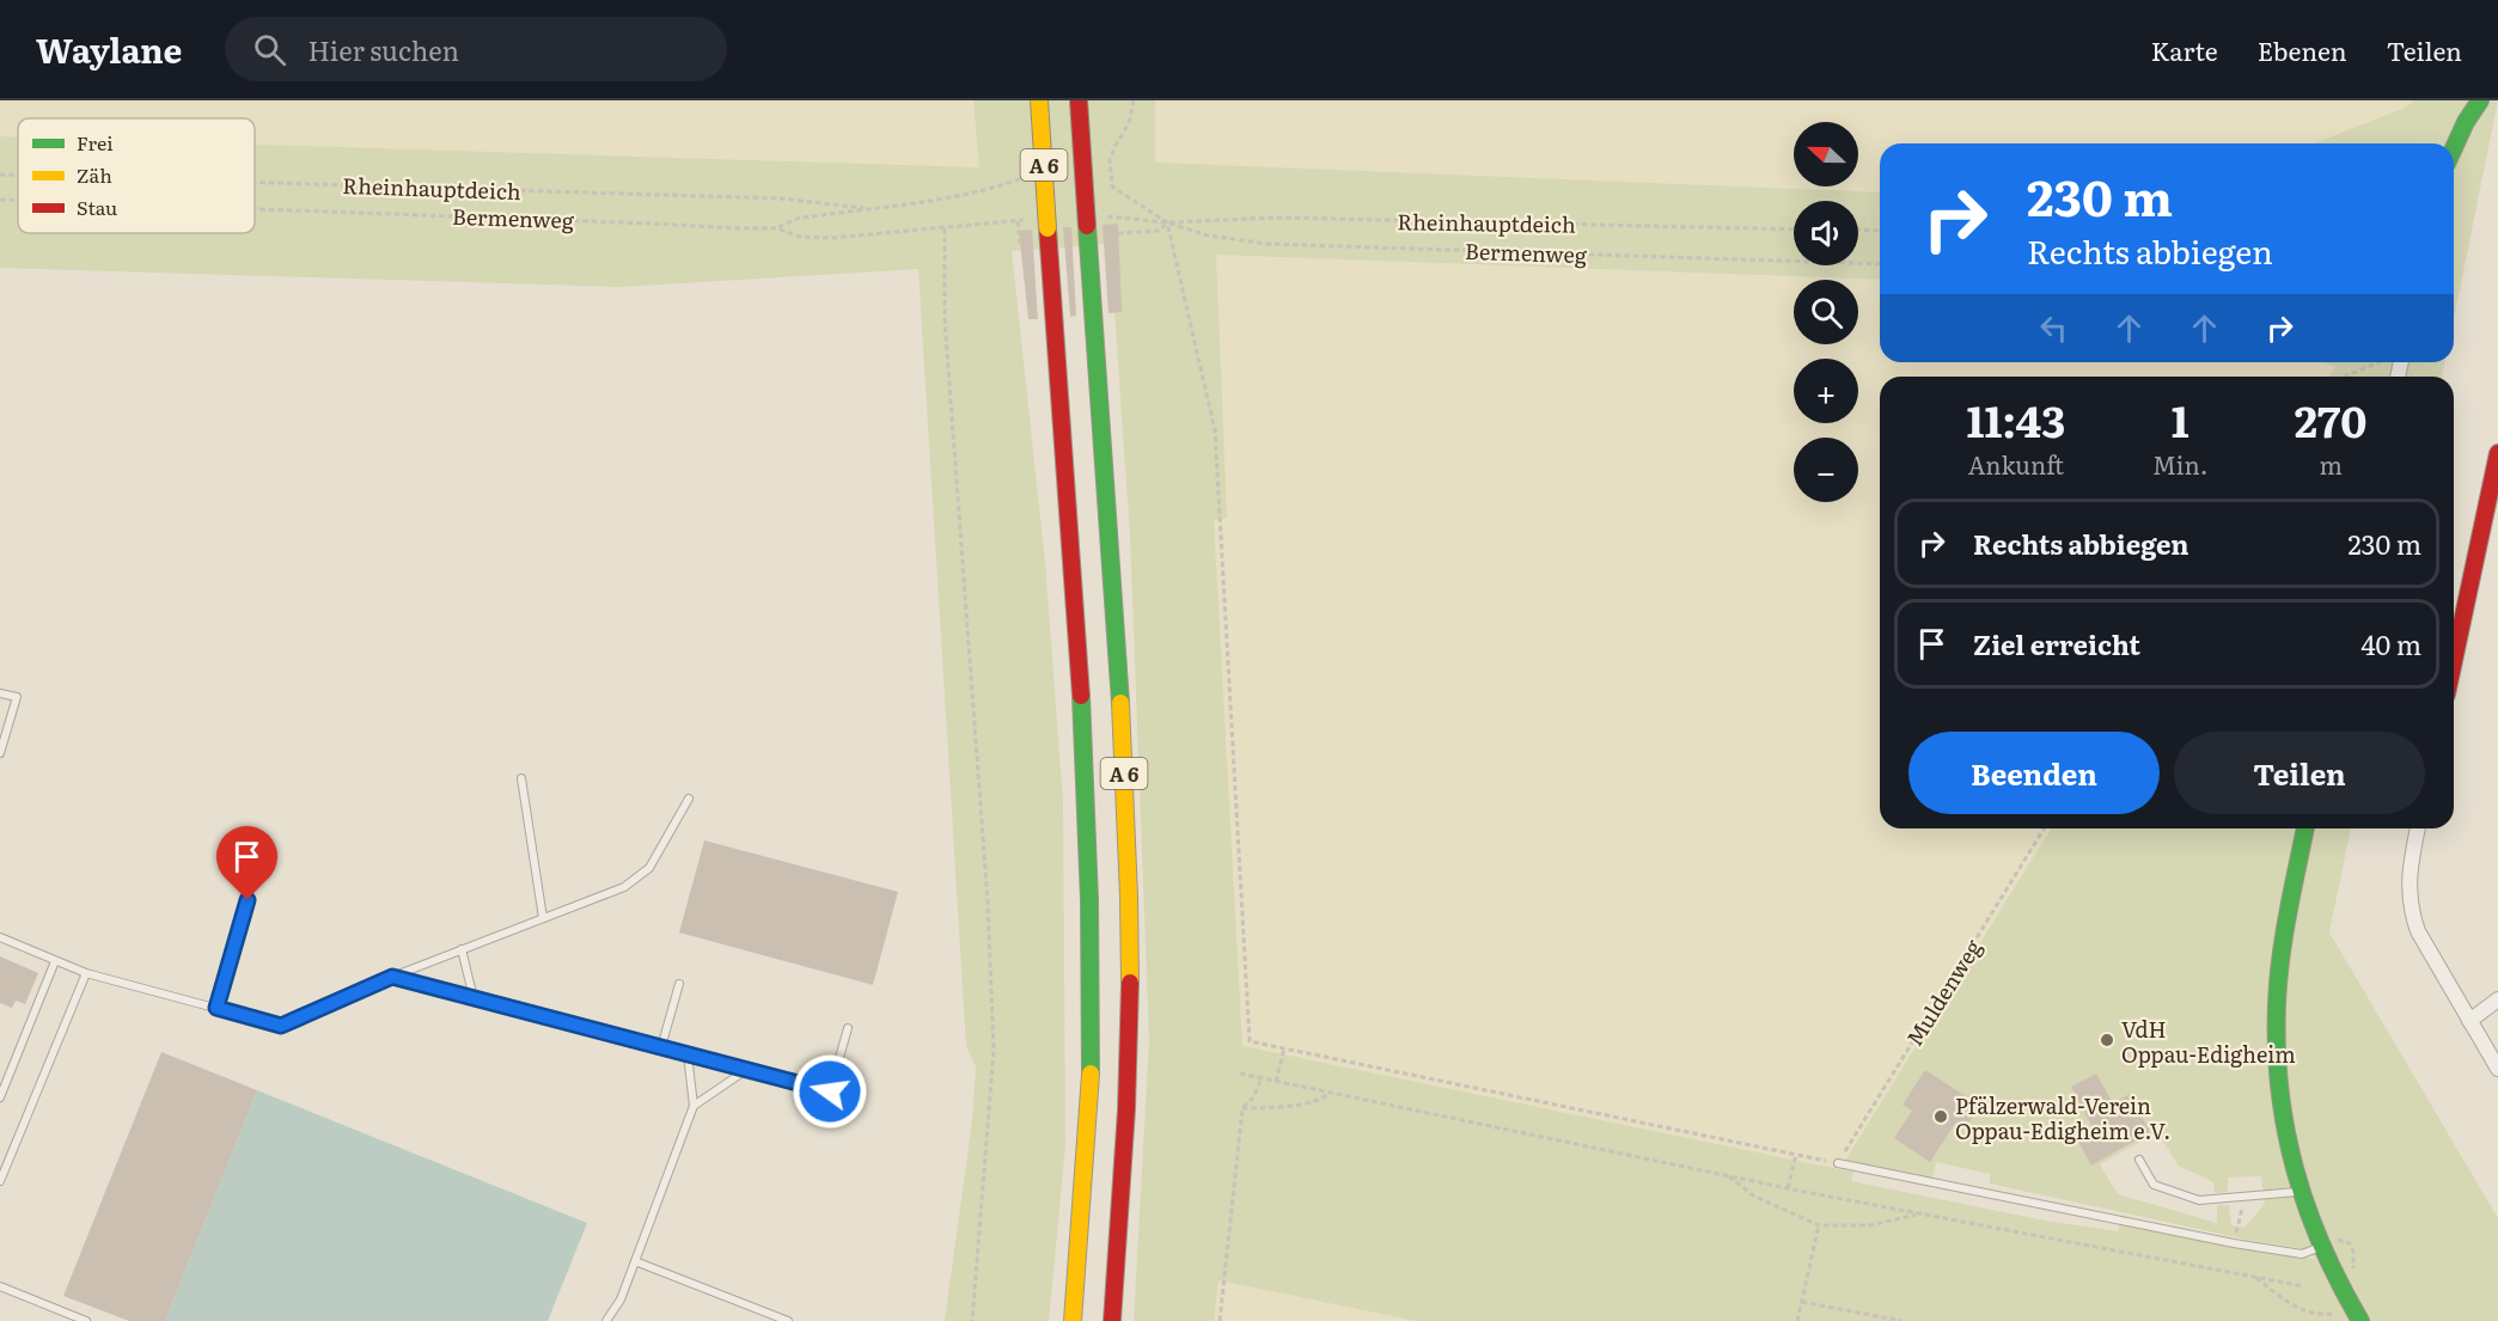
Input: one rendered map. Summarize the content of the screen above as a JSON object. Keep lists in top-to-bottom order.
{
  "streets": {
    "main road": ["A 6"],
    "path": ["Rheinhauptdeich", "Bermenweg", "Muldenweg"]
  },
  "crossings": [
    ["Rheinhauptdeich", "Bermenweg"]
  ],
  "places": ["VdH Oppau-Edigheim", "Pfälzerwald-Verein Oppau-Edigheim e.V."],
  "legend": ["Frei", "Zäh", "Stau"],
  "north": "left",
  "page": {
    "header": "Waylane",
    "search": "Hier suchen",
    "nav": ["Karte", "Ebenen", "Teilen"],
    "map_buttons": ["+", "−"],
    "turn": ["230 m", "Rechts abbiegen"],
    "eta": [
      "11:43",
      "Ankunft",
      "1",
      "Min.",
      "270",
      "m"
    ],
    "list": [
      {
        "name": "Rechts abbiegen",
        "value": "230 m"
      },
      {
        "name": "Ziel erreicht",
        "value": "40 m"
      }
    ],
    "buttons": ["Beenden", "Teilen"]
  }
}
